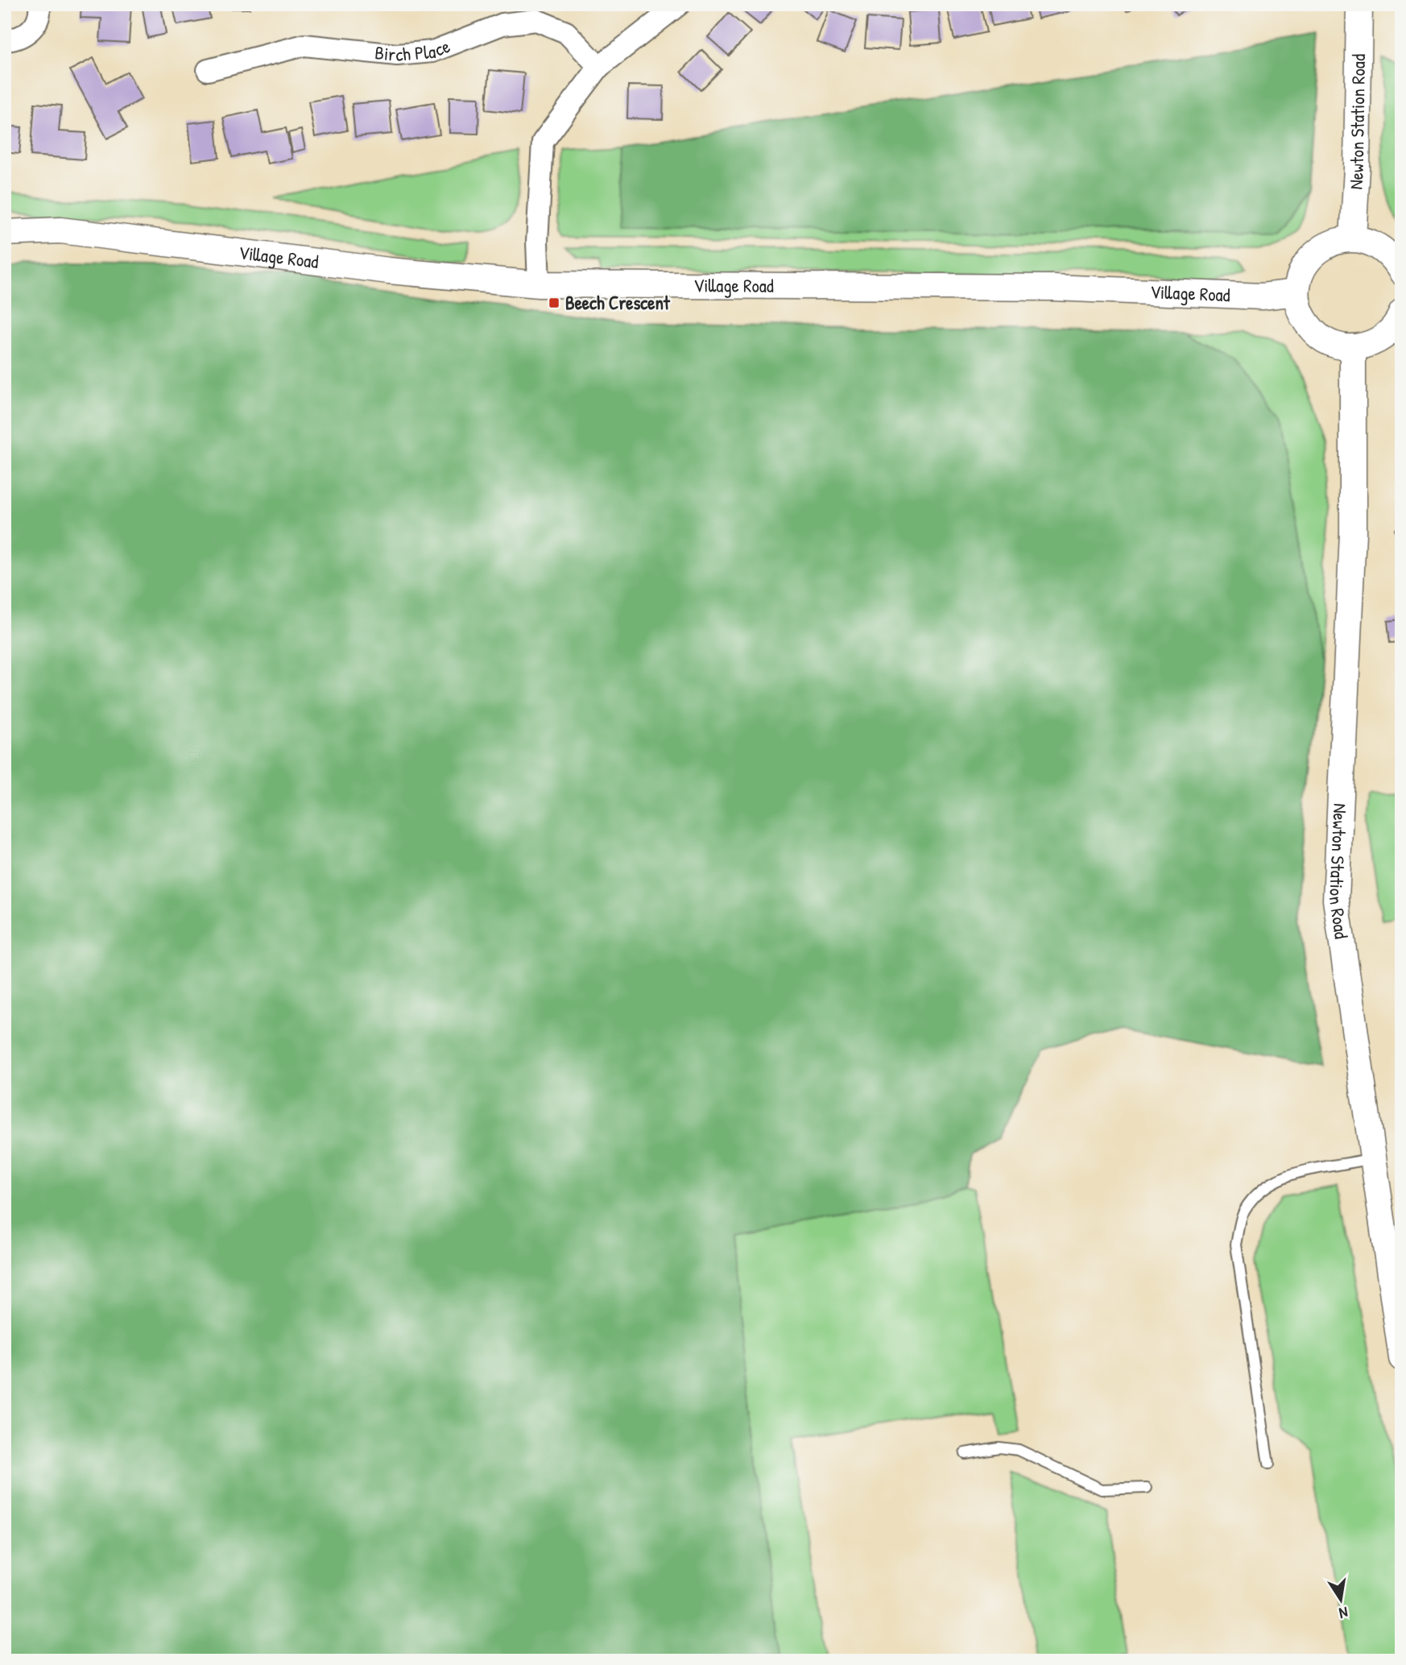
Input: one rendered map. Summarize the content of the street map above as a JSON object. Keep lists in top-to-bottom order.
{
  "streets": {
    "street": ["Birch Place", "Newton Station Road", "Village Road"]
  },
  "places": {
    "transit": ["Beech Crescent"]
  },
  "north": "bottom"
}
